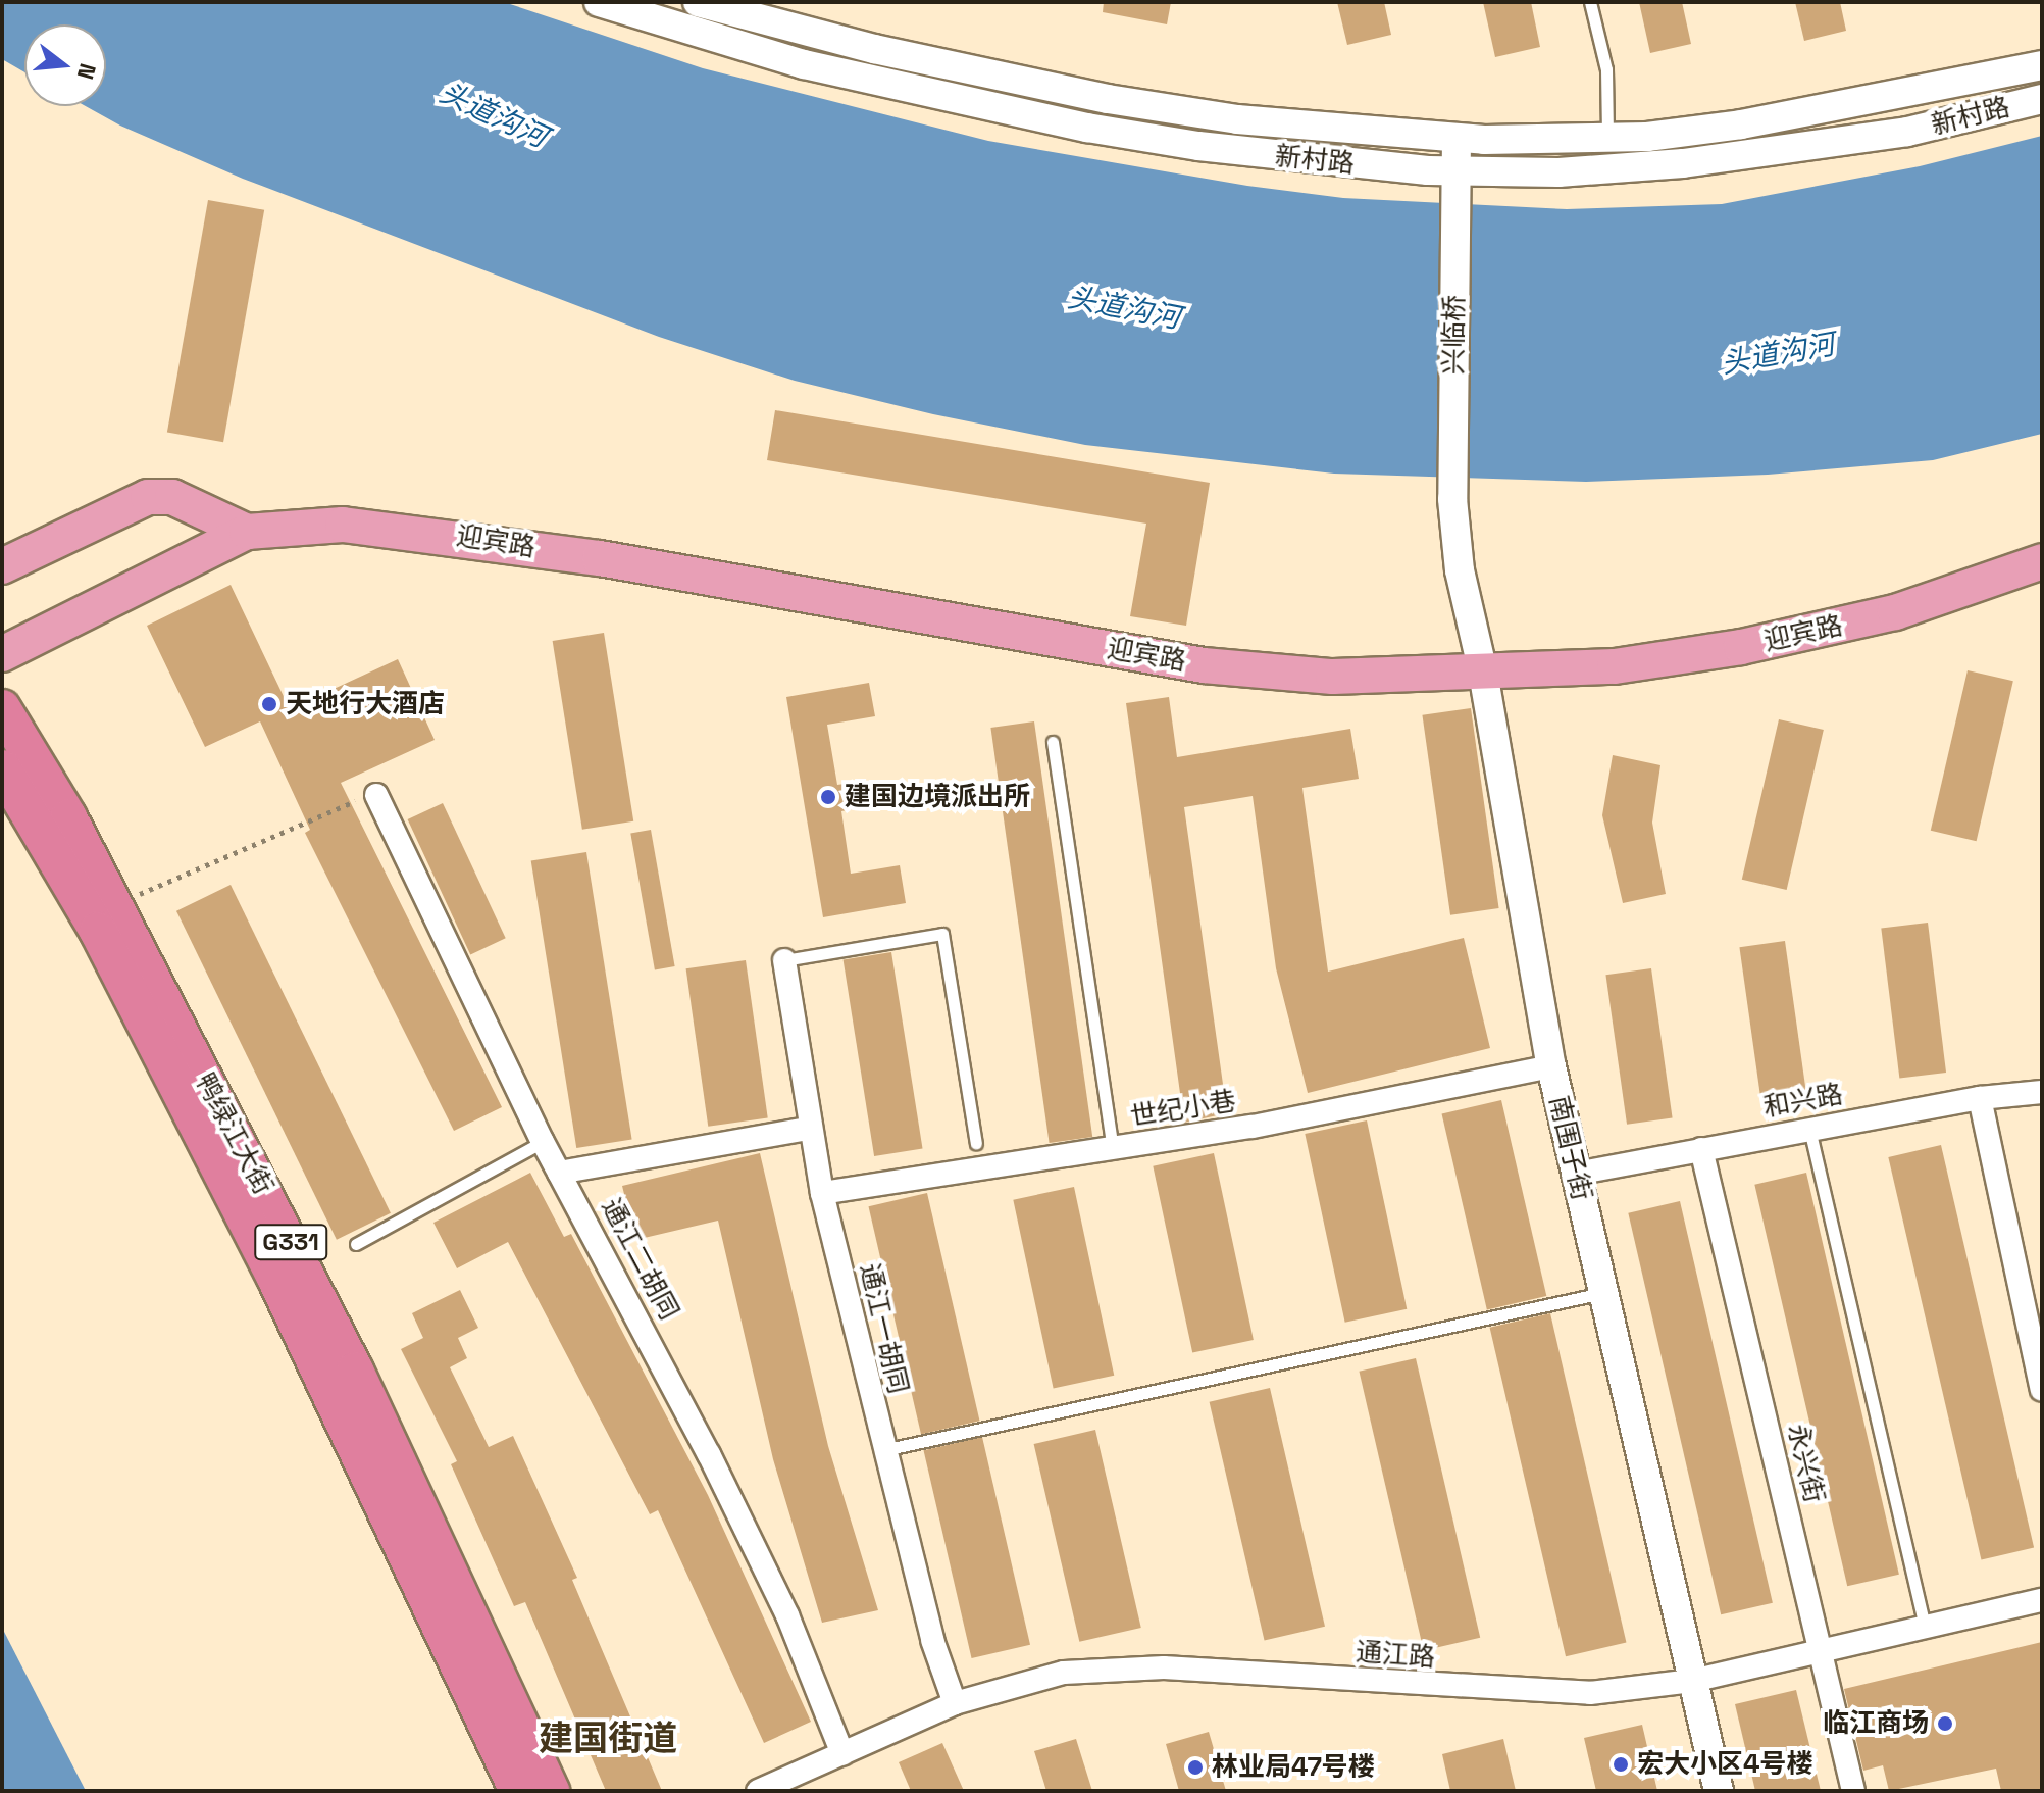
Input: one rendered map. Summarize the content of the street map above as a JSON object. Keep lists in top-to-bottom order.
{
  "streets": {
    "highway": ["鸭绿江大街", "G331"],
    "main road": ["迎宾路"],
    "street": [
      "新村路",
      "兴临桥",
      "和兴路",
      "世纪小巷",
      "南围子街",
      "通江二胡同",
      "通江一胡同",
      "永兴街",
      "通江路"
    ]
  },
  "crossings": [
    ["新村路", "兴临桥"],
    ["兴临桥", "南围子街"],
    ["迎宾路", "南围子街"],
    ["和兴路", "南围子街"],
    ["和兴路", "永兴街"],
    ["世纪小巷", "南围子街"],
    ["世纪小巷", "通江一胡同"],
    ["南围子街", "通江路"],
    ["通江二胡同", "通江路"],
    ["通江一胡同", "通江路"],
    ["永兴街", "通江路"]
  ],
  "districts": ["建国街道"],
  "water": ["头道沟河"],
  "places": [
    "天地行大酒店",
    "建国边境派出所",
    "临江商场",
    "宏大小区4号楼",
    "林业局47号楼"
  ],
  "north": "right"
}
